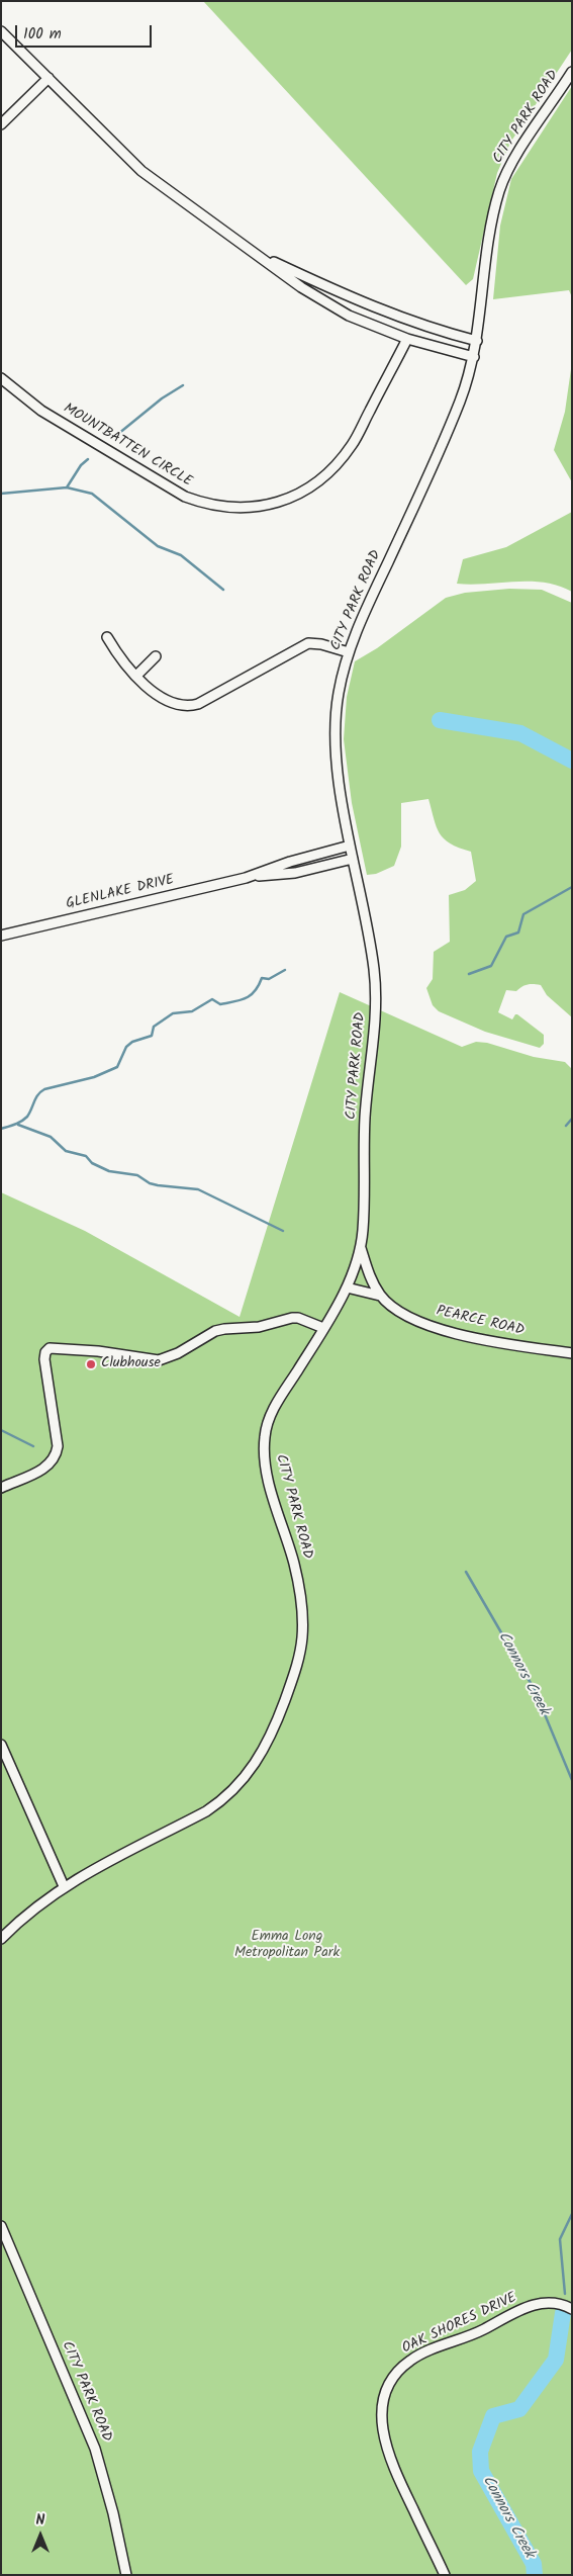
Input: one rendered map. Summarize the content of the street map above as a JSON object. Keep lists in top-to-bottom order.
{
  "streets": {
    "street": [
      "CITY PARK ROAD",
      "MOUNTBATTEN CIRCLE",
      "GLENLAKE DRIVE",
      "PEARCE ROAD",
      "OAK SHORES DRIVE"
    ]
  },
  "crossings": [
    ["CITY PARK ROAD", "GLENLAKE DRIVE"],
    ["CITY PARK ROAD", "PEARCE ROAD"]
  ],
  "water": ["Connors Creek"],
  "parks": ["Emma Long Metropolitan Park"],
  "places": ["Clubhouse"],
  "scale_bar": "100 m",
  "north": "top"
}
